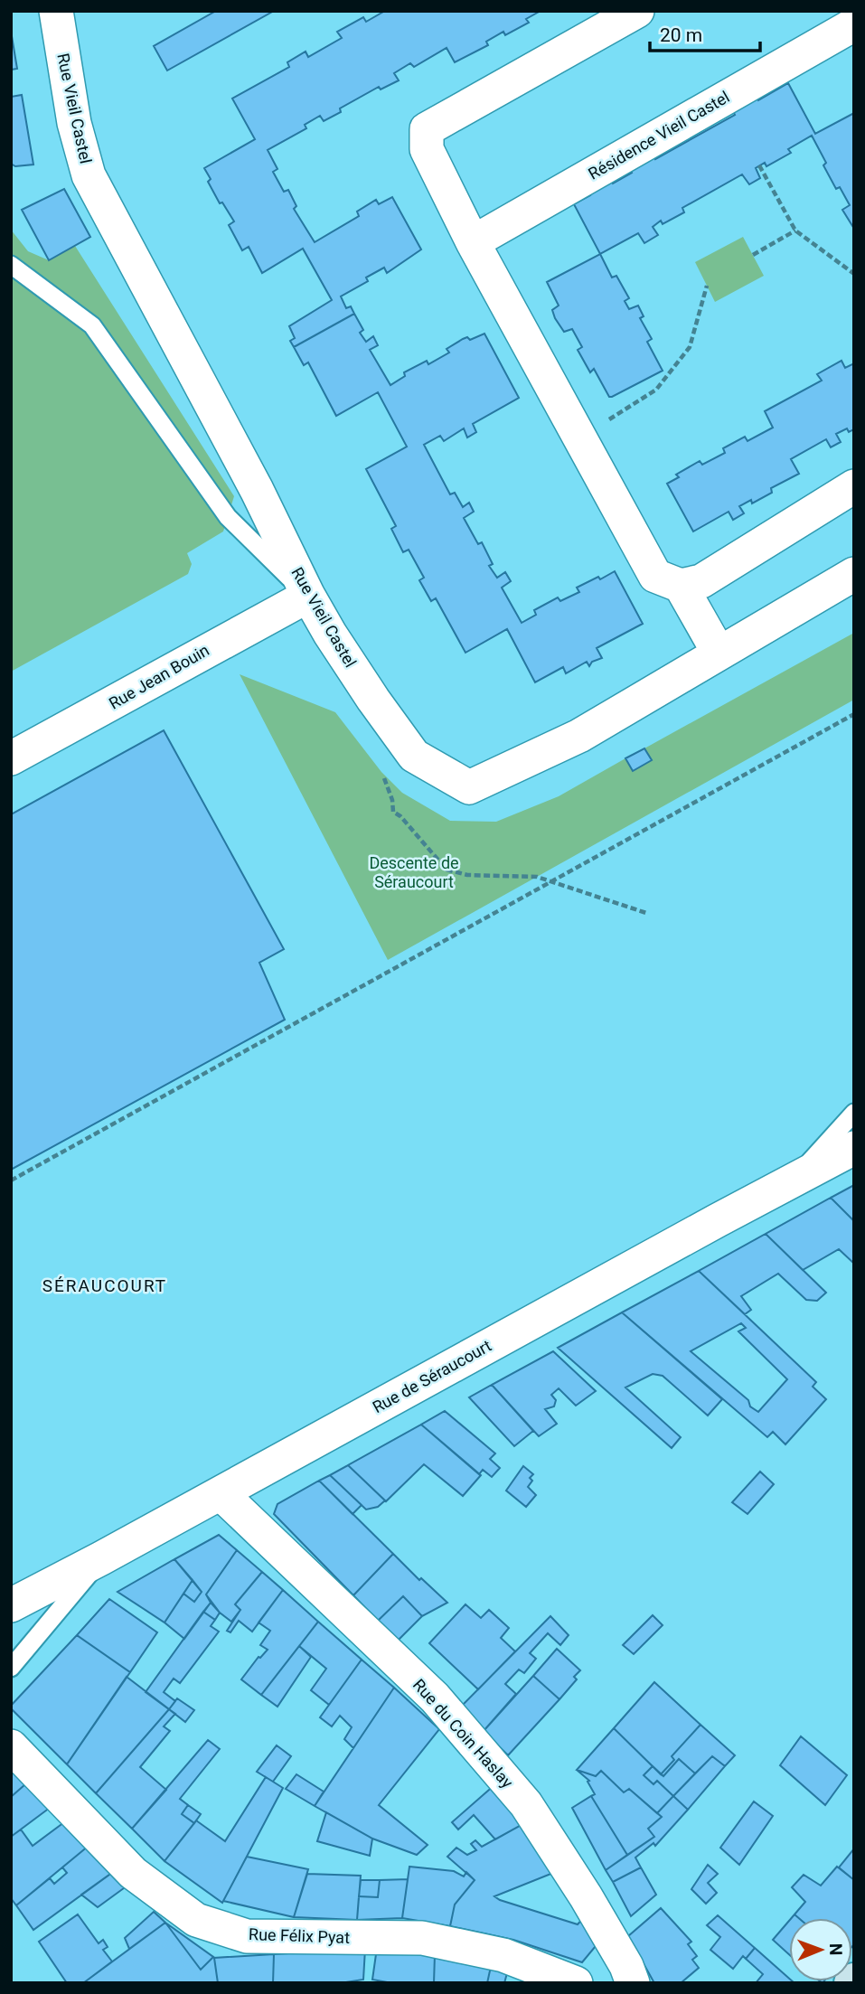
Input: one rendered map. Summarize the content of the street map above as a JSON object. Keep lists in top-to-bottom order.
{
  "streets": {
    "street": [
      "Rue Vieil Castel",
      "Résidence Vieil Castel",
      "Rue Jean Bouin",
      "Rue de Séraucourt",
      "Rue du Coin Haslay",
      "Rue Félix Pyat"
    ]
  },
  "crossings": [
    ["Rue Vieil Castel", "Rue Jean Bouin"],
    ["Rue de Séraucourt", "Rue du Coin Haslay"]
  ],
  "districts": ["SÉRAUCOURT"],
  "parks": ["Descente de Séraucourt"],
  "scale_bar": "20 m",
  "north": "right"
}
